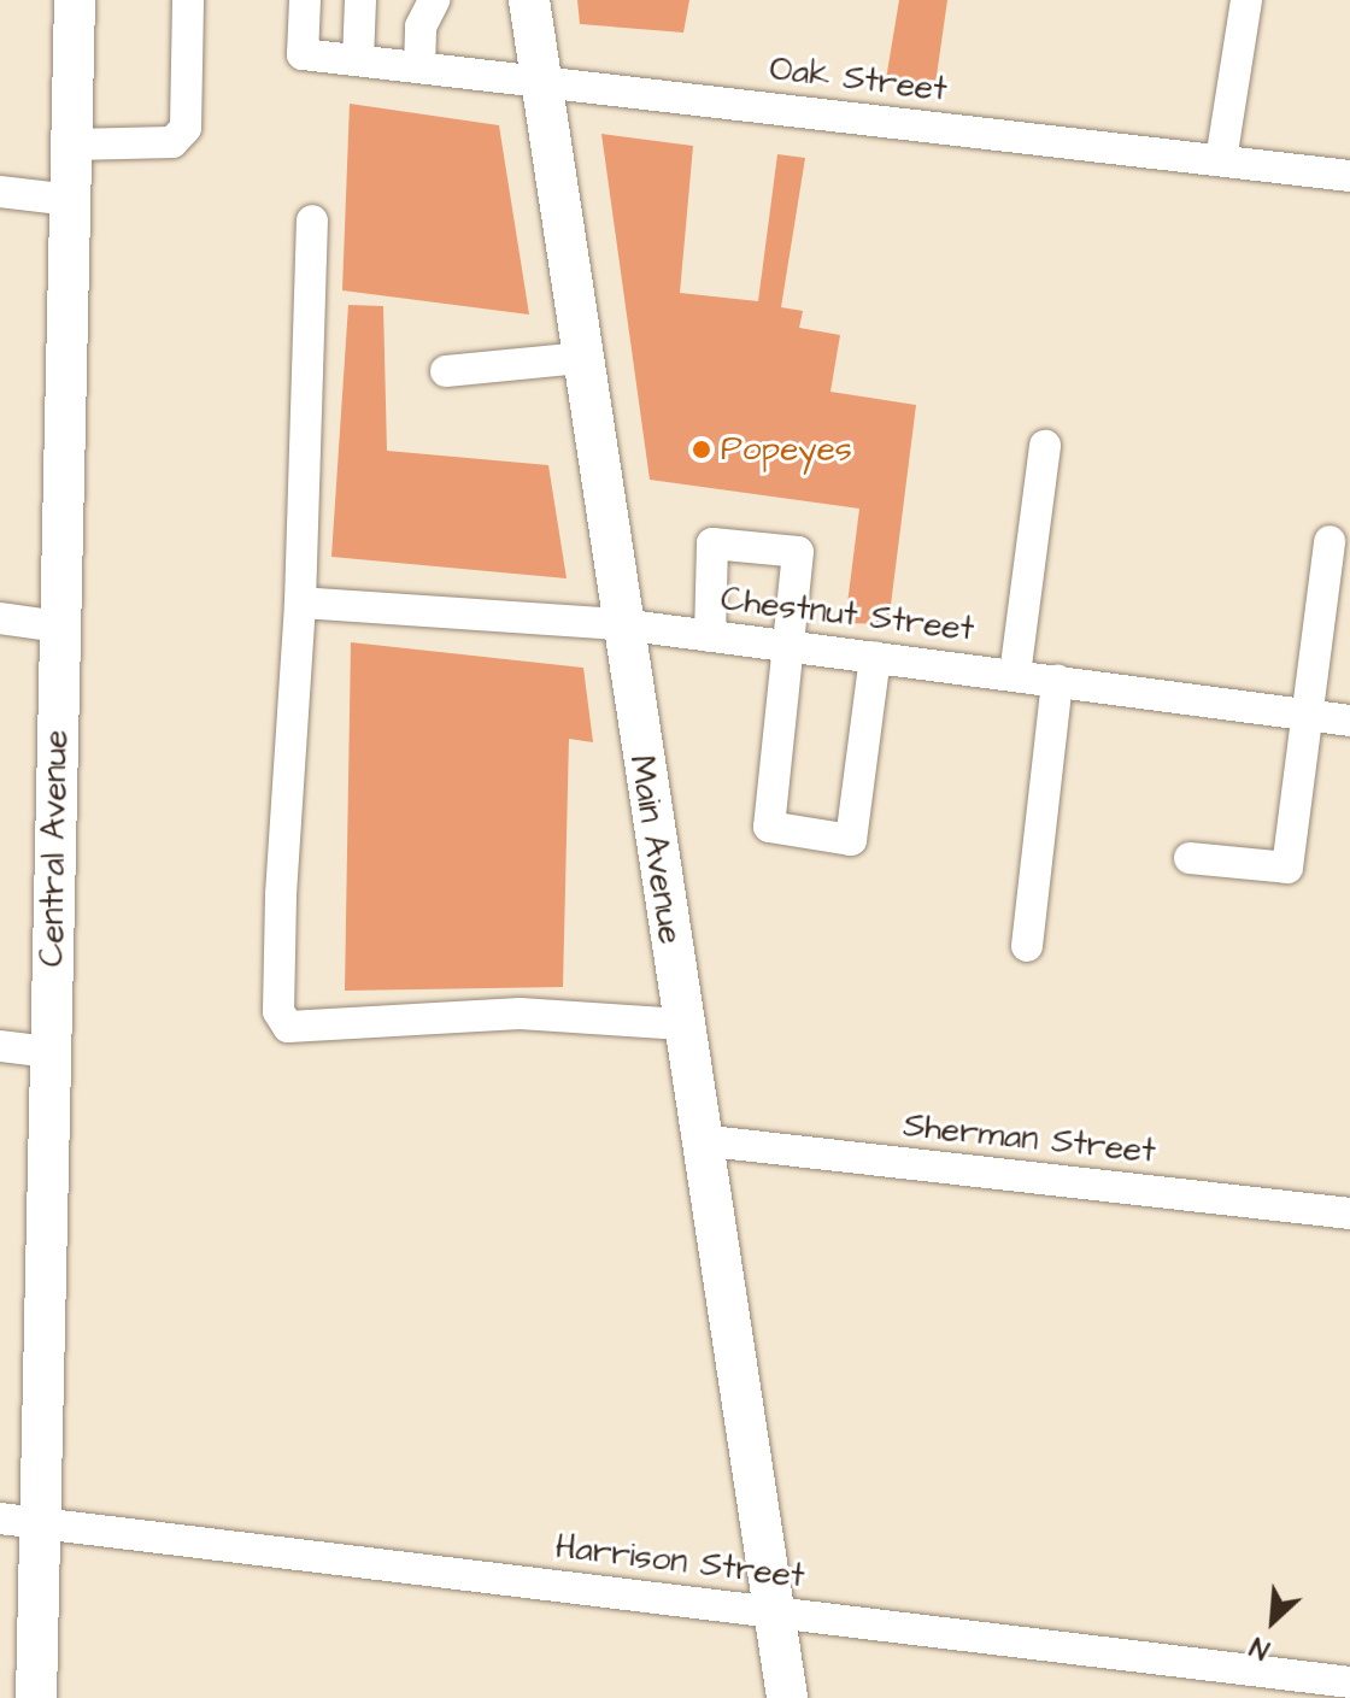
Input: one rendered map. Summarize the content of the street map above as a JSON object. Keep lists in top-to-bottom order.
{
  "streets": {
    "main road": ["Central Avenue", "Main Avenue"],
    "street": [
      "Oak Street",
      "Chestnut Street",
      "Sherman Street",
      "Harrison Street"
    ]
  },
  "crossings": [
    ["Oak Street", "Main Avenue"],
    ["Chestnut Street", "Main Avenue"],
    ["Central Avenue", "Harrison Street"],
    ["Main Avenue", "Sherman Street"],
    ["Main Avenue", "Harrison Street"]
  ],
  "places": ["Popeyes"],
  "north": "bottom left"
}
